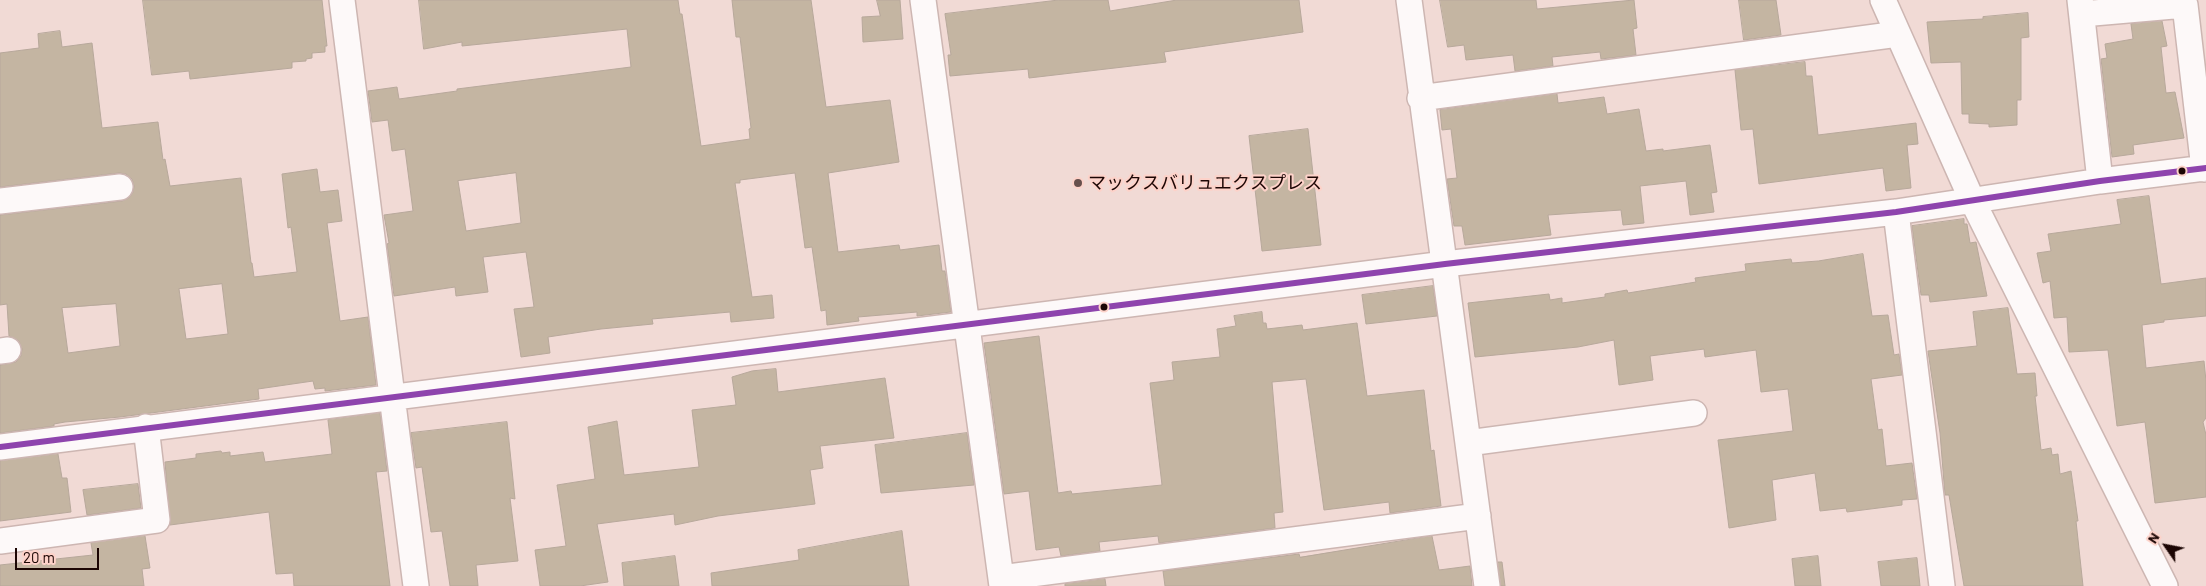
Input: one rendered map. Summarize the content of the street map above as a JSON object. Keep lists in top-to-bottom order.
{
  "places": ["マックスバリュエクスプレス"],
  "scale_bar": "20 m",
  "north": "top left"
}
